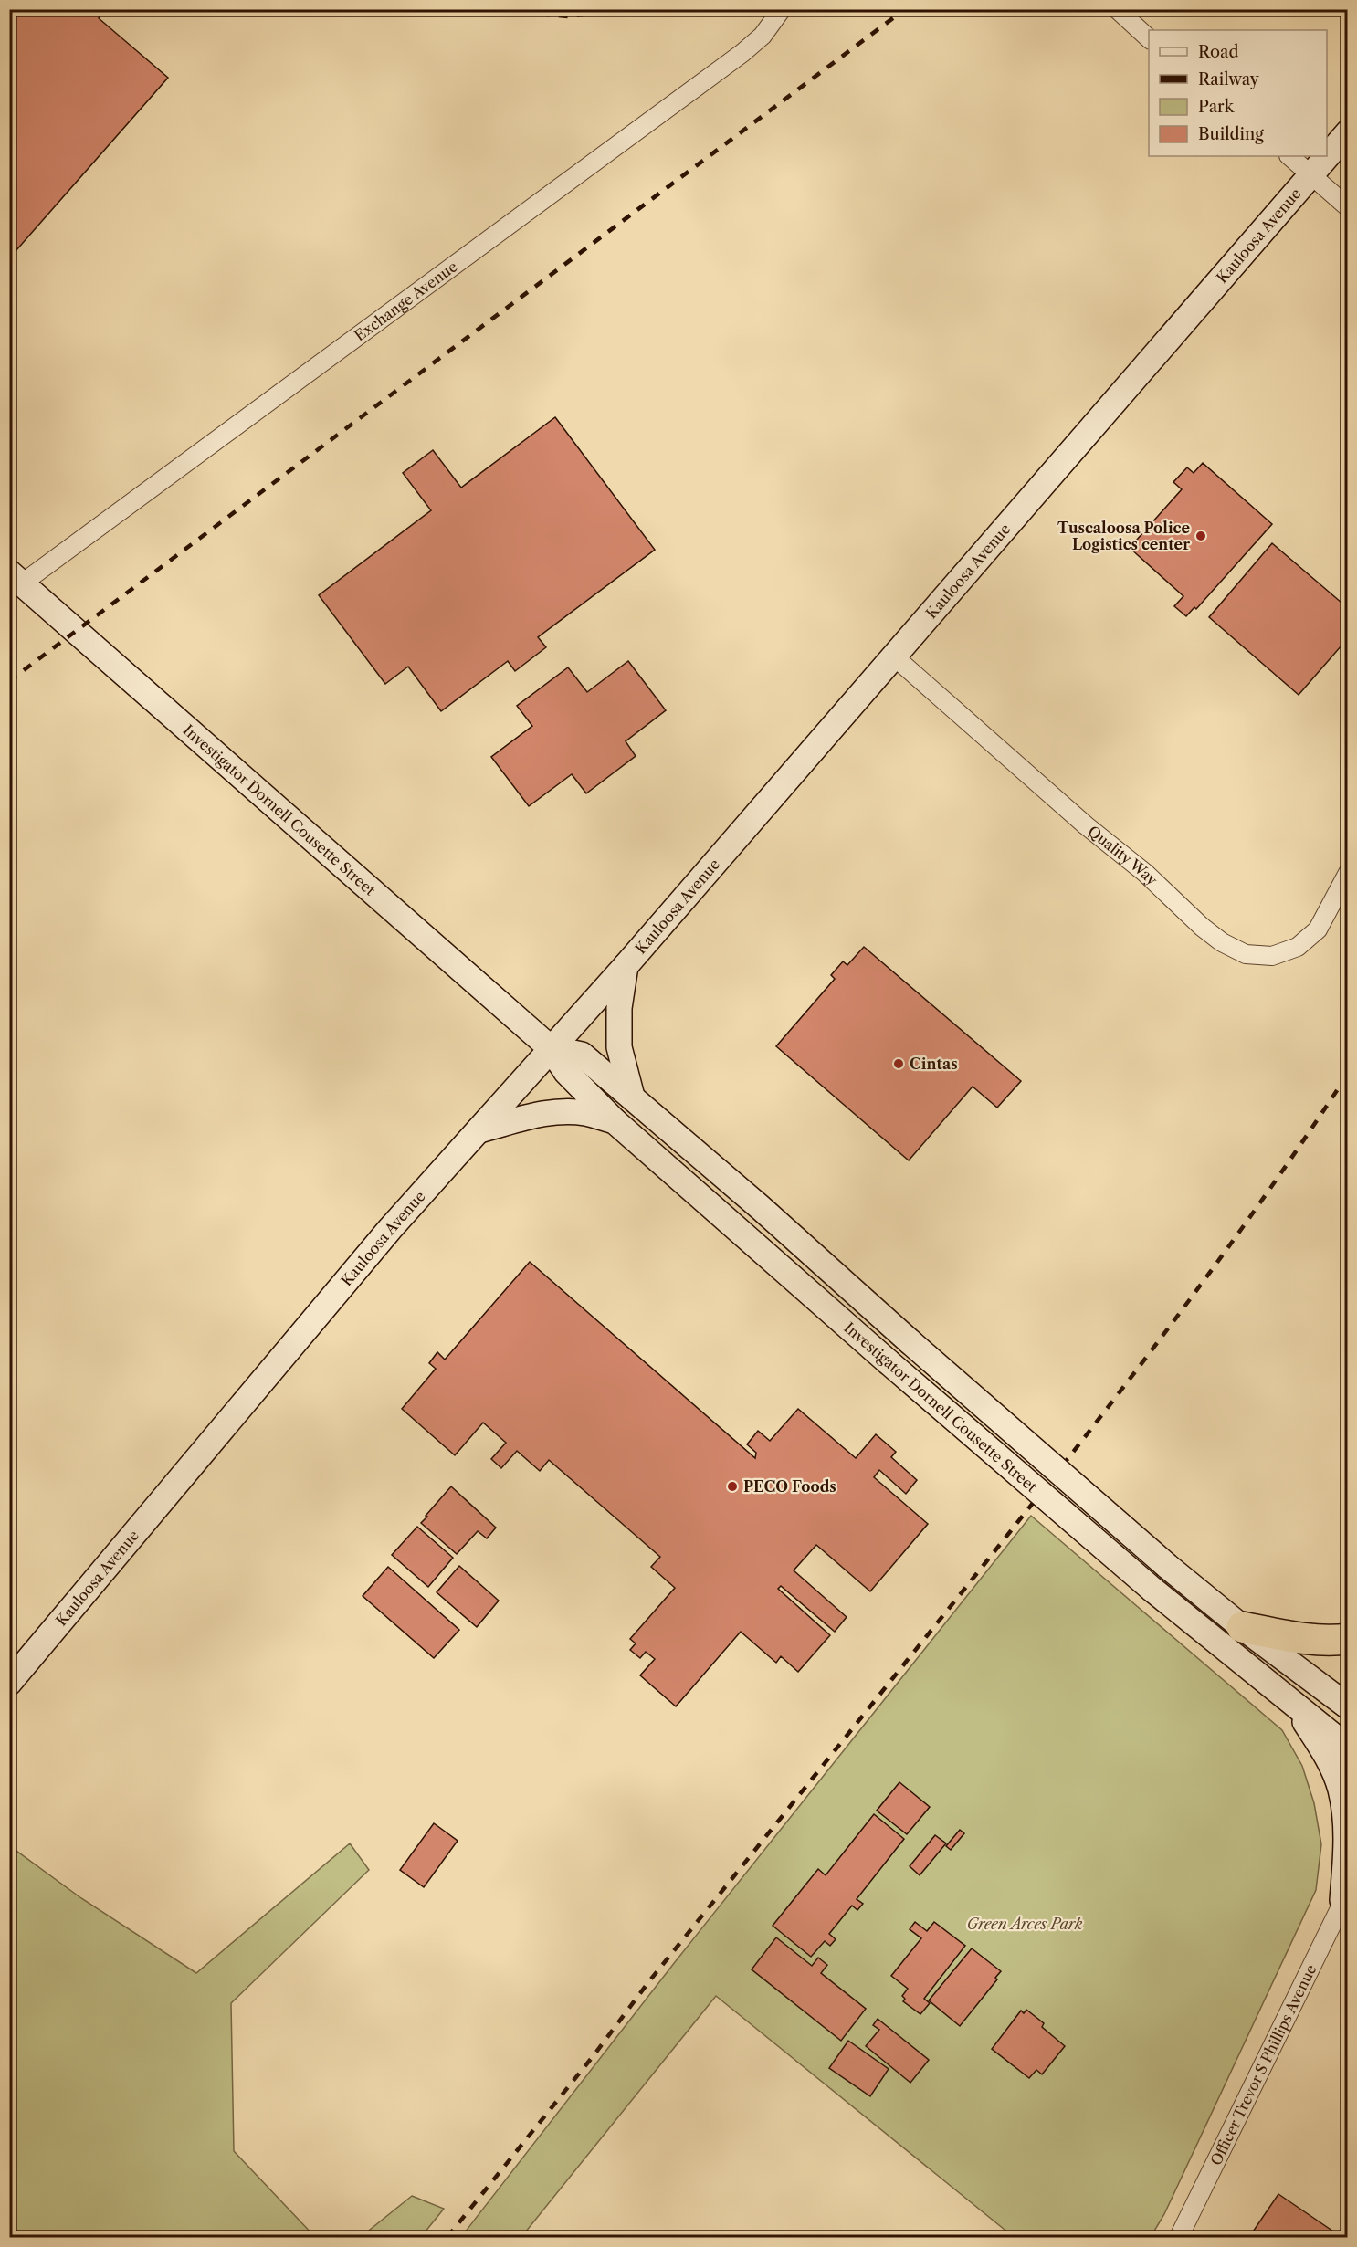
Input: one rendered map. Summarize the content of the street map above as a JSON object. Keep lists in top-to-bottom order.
{
  "streets": {
    "main road": ["Kauloosa Avenue", "Investigator Dornell Cousette Street"],
    "street": ["Exchange Avenue", "Quality Way", "Officer Trevor S Phillips Avenue"]
  },
  "crossings": [
    ["Kauloosa Avenue", "Investigator Dornell Cousette Street"],
    ["Kauloosa Avenue", "Quality Way"],
    ["Exchange Avenue", "Investigator Dornell Cousette Street"]
  ],
  "parks": ["Green Arces Park"],
  "places": ["Tuscaloosa Police Logistics center", "Cintas", "PECO Foods"],
  "legend": [
    "Road",
    "Railway",
    "Park",
    "Building"
  ]
}
